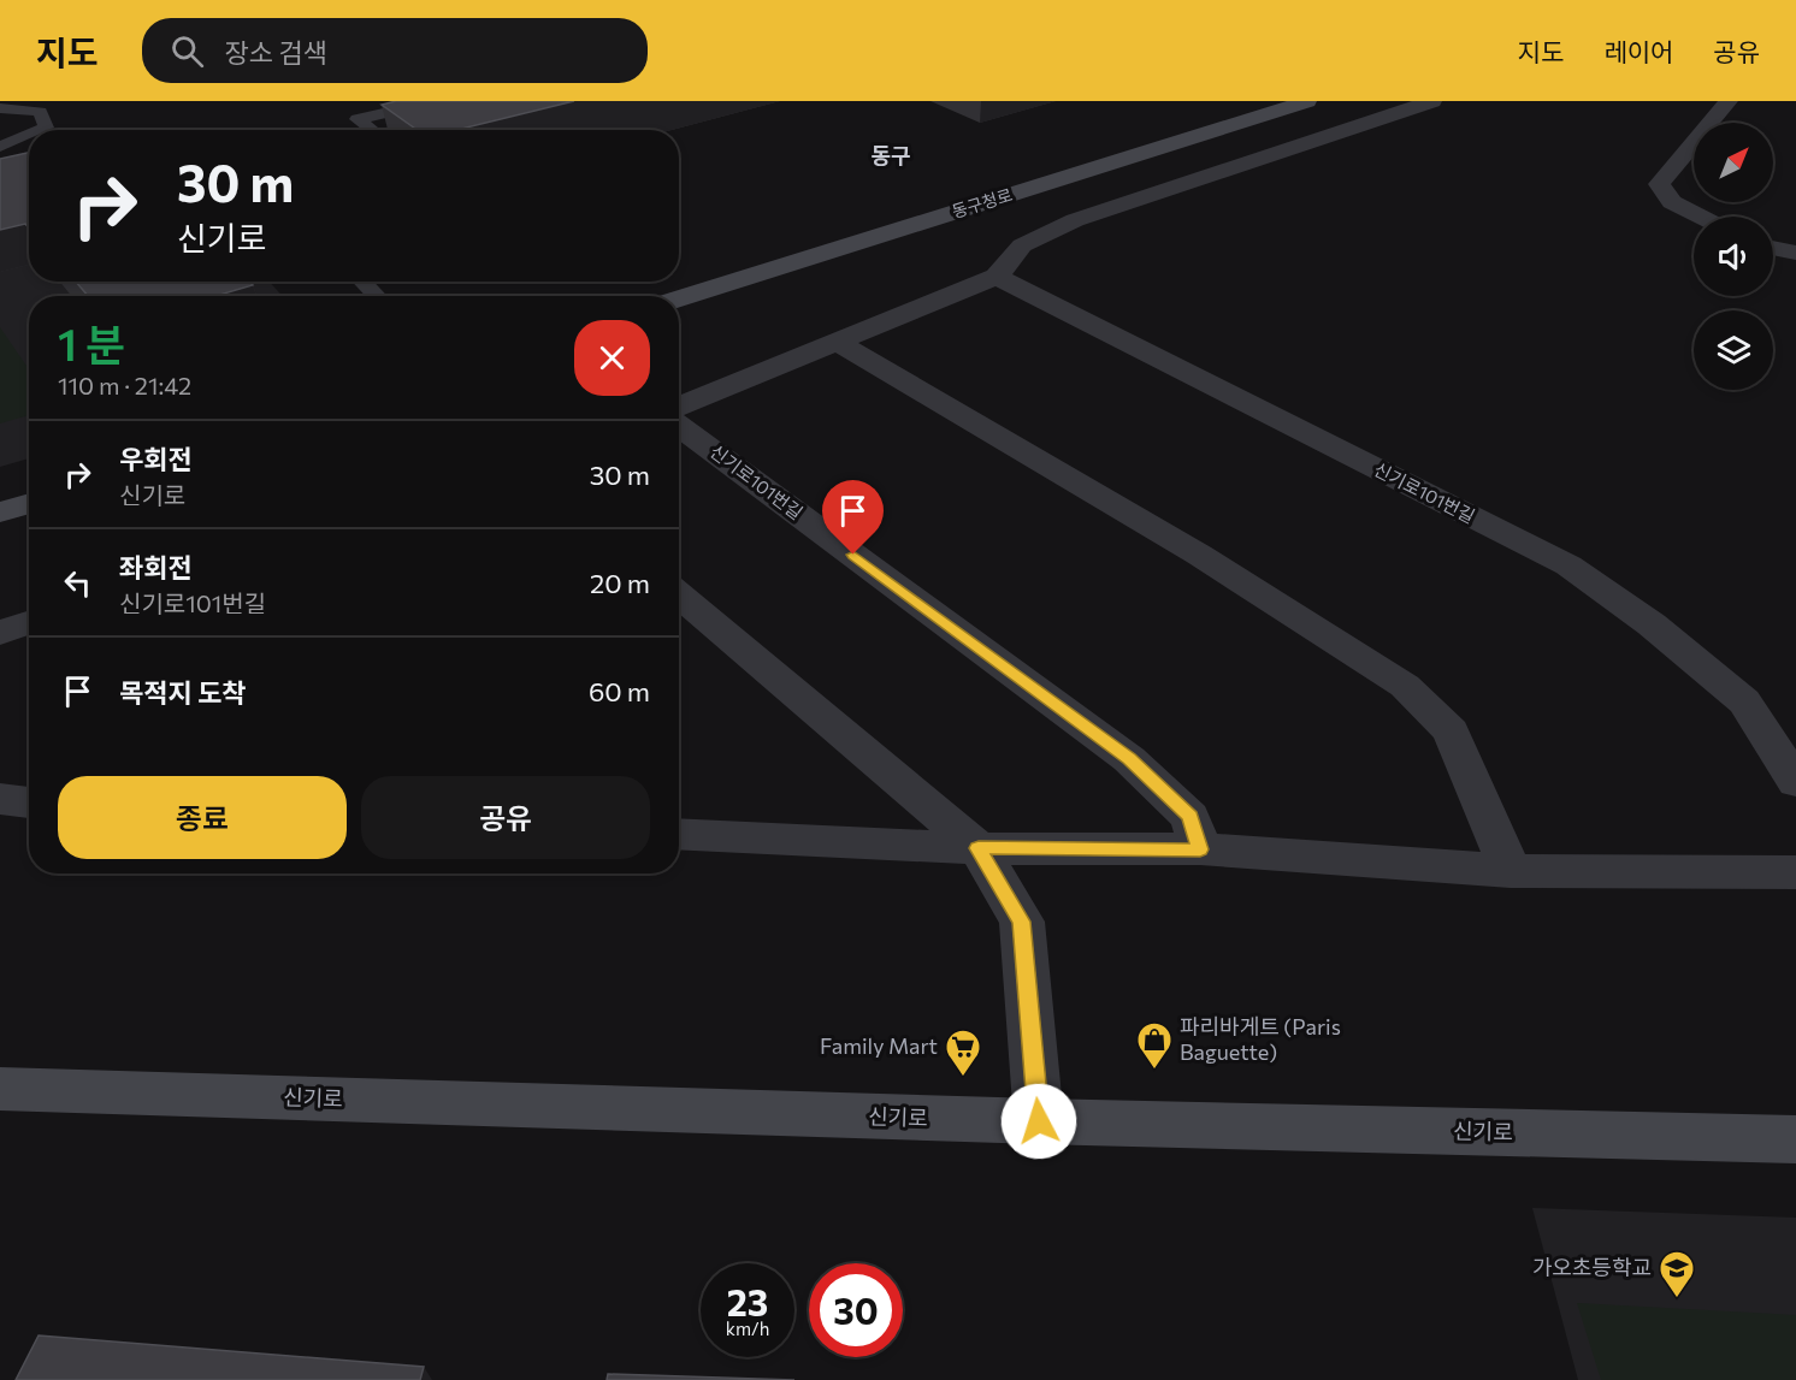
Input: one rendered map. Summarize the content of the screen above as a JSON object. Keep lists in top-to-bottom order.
{
  "streets": {
    "main road": ["동구청로", "신기로"],
    "street": ["신기로101번길"]
  },
  "districts": ["동구"],
  "places": {
    "shop": ["파리바게트 (Paris Baguette)"],
    "supermarket": ["Family Mart"],
    "school or university": ["가오초등학교"]
  },
  "north": "top right",
  "page": {
    "header": "지도",
    "search": "장소 검색",
    "nav": ["지도", "레이어", "공유"],
    "turn": ["30 m", "신기로"],
    "heading": ["1 분", "110 m · 21:42"],
    "list": [
      {
        "name": "우회전",
        "note": "신기로",
        "value": "30 m"
      },
      {
        "name": "좌회전",
        "note": "신기로101번길",
        "value": "20 m"
      },
      {
        "name": "목적지 도착",
        "value": "60 m"
      }
    ],
    "buttons": ["종료", "공유"],
    "speed": "23 km/h",
    "limit": "30"
  }
}
